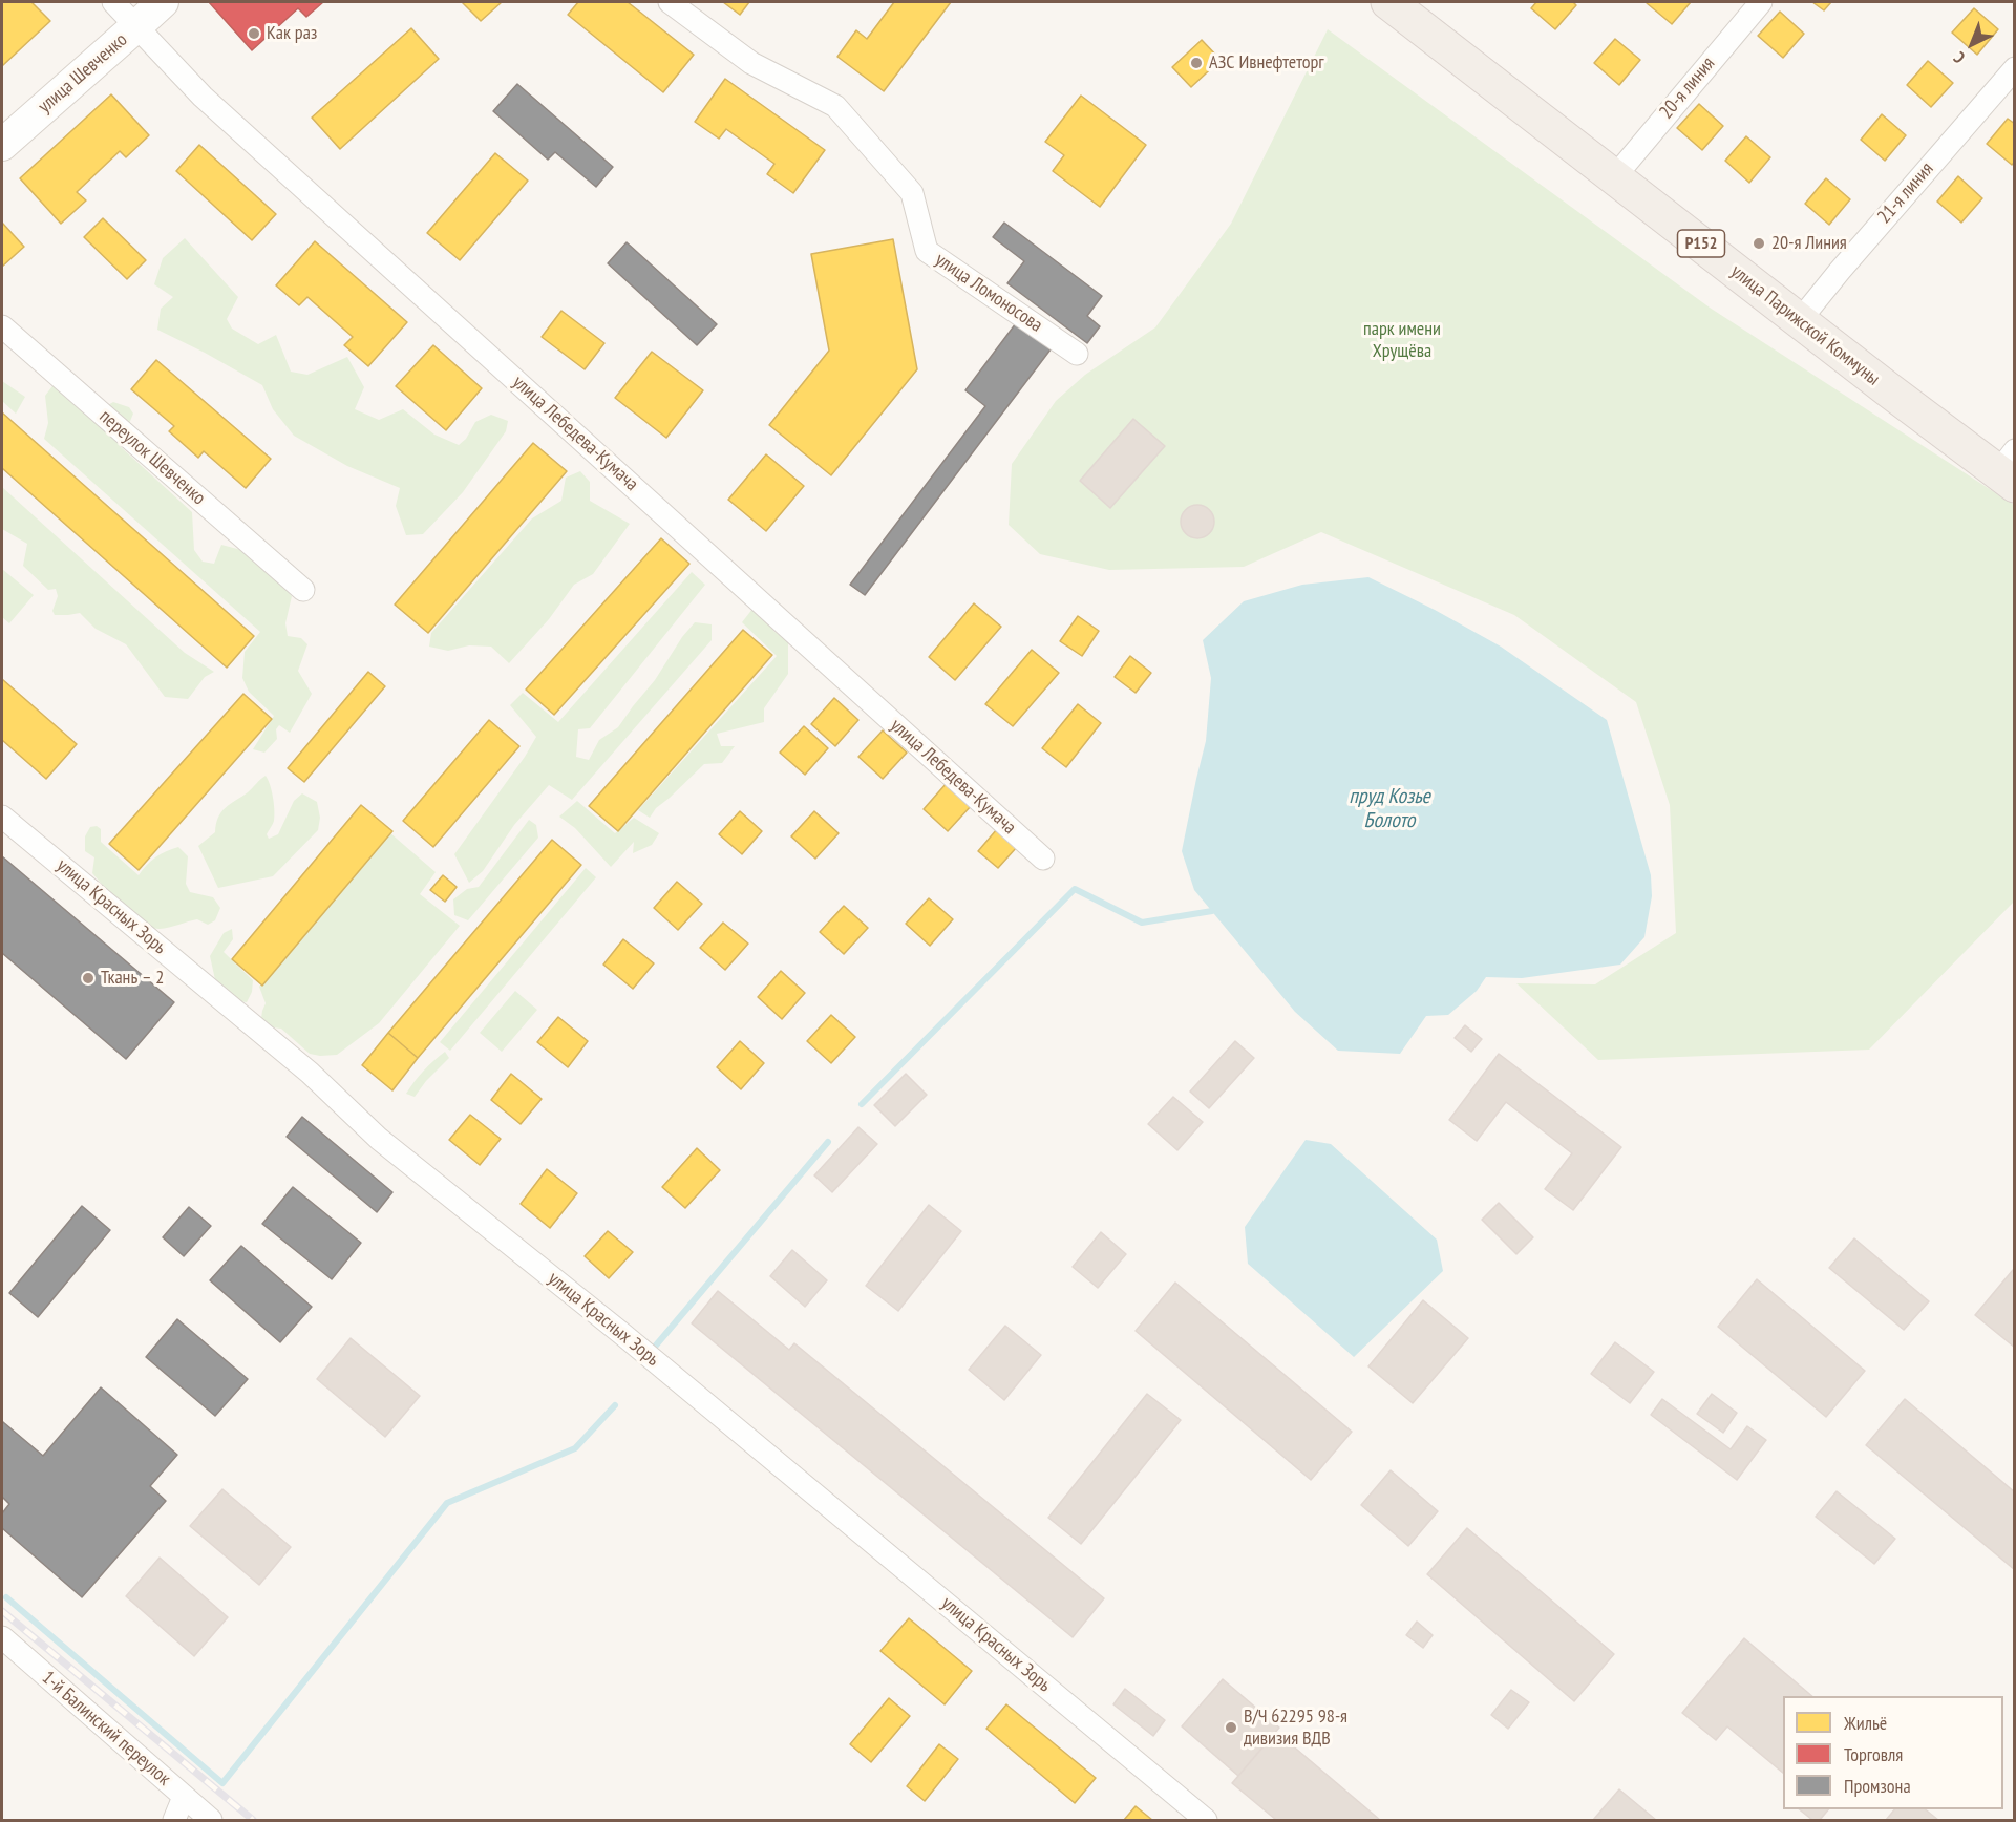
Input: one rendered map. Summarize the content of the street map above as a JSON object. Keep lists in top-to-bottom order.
{
  "streets": {
    "main road": ["Р152", "улица Парижской Коммуны"],
    "street": [
      "улица Шевченко",
      "20-я линия",
      "21-я линия",
      "улица Ломоносова",
      "улица Лебедева-Кумача",
      "переулок Шевченко",
      "улица Красных Зорь",
      "1-й Балинский переулок"
    ]
  },
  "crossings": [
    ["улица Шевченко", "улица Лебедева-Кумача"],
    ["20-я линия", "улица Парижской Коммуны"],
    ["21-я линия", "улица Парижской Коммуны"]
  ],
  "water": ["пруд Козье Болото"],
  "parks": ["парк имени Хрущёва"],
  "places": [
    "Как раз",
    "АЗС Ивнефтеторг",
    "20-я Линия",
    "Ткань – 2",
    "В/Ч 62295 98-я дивизия ВДВ"
  ],
  "legend": ["Жильё", "Торговля", "Промзона"],
  "north": "bottom left"
}
